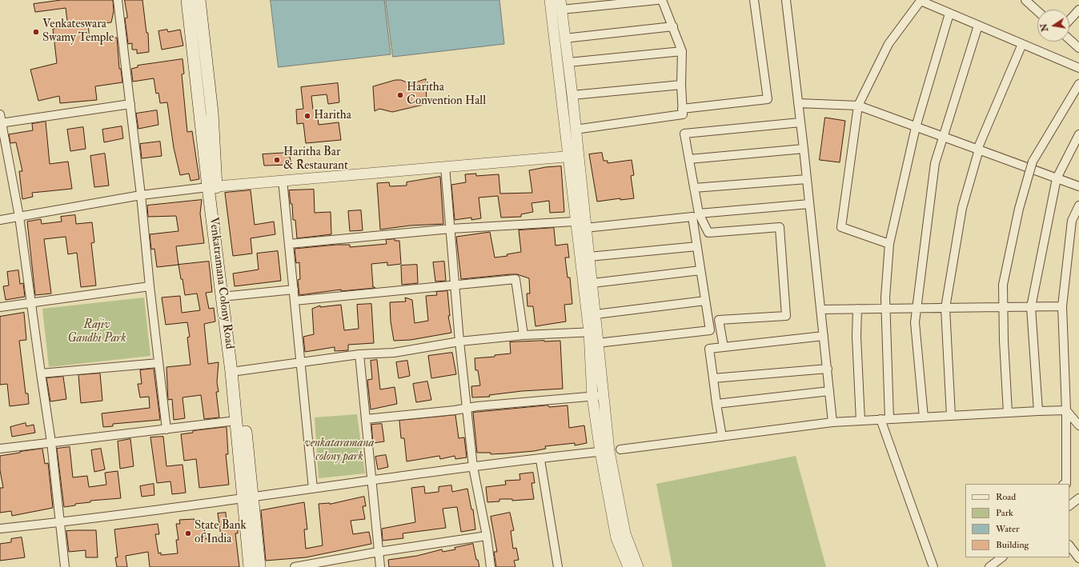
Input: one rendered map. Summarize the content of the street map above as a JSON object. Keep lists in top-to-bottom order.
{
  "streets": {
    "main road": ["Venkatramana Colony Road"]
  },
  "parks": ["Rajiv Gandhi Park", "venkataramana colony park"],
  "places": [
    "Venkateswara Swamy Temple",
    "Haritha Convention Hall",
    "Haritha",
    "Haritha Bar & Restaurant",
    "State Bank of India"
  ],
  "legend": [
    "Road",
    "Park",
    "Water",
    "Building"
  ],
  "north": "left"
}
